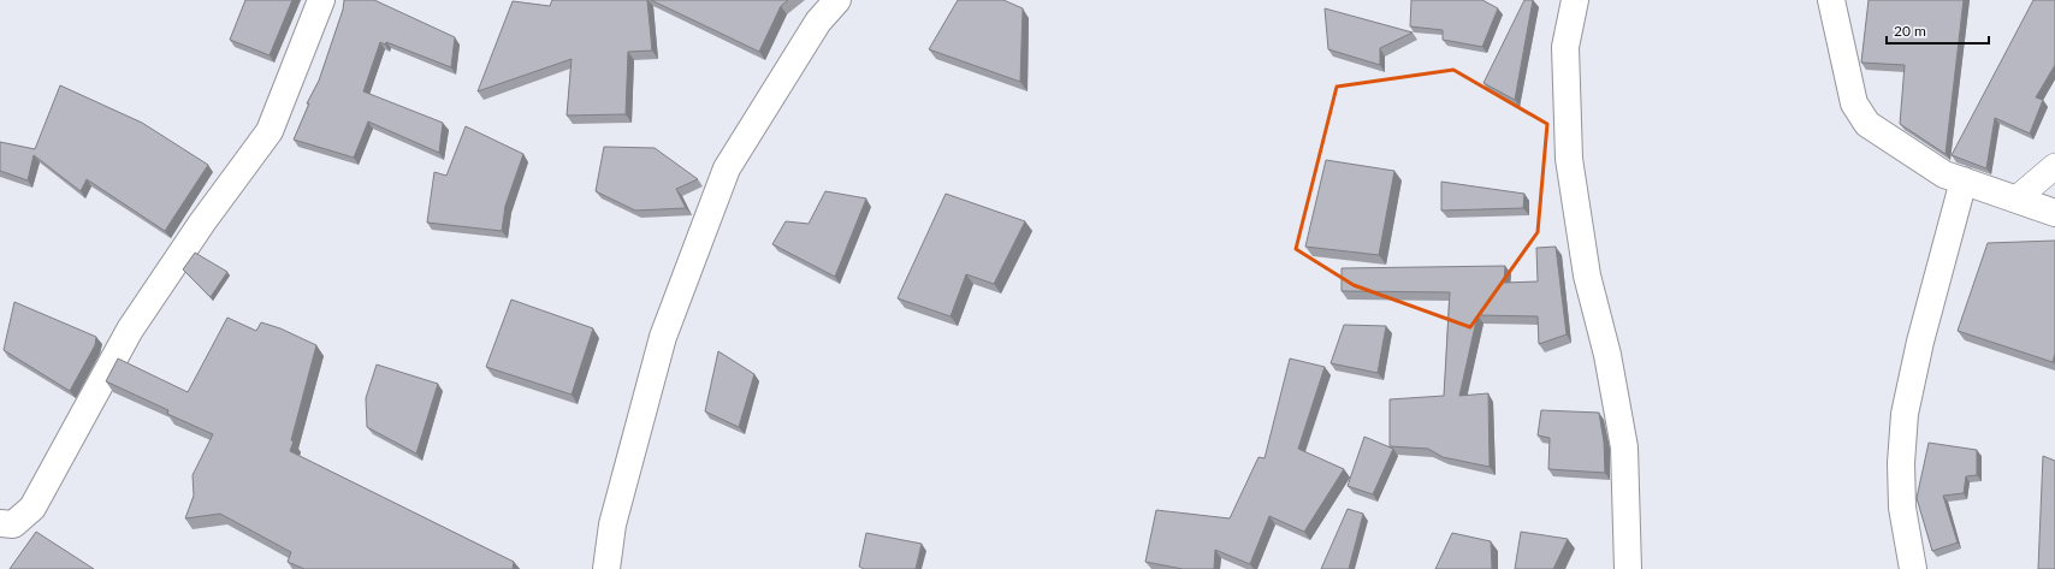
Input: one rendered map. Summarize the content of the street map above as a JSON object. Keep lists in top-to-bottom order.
{
  "scale_bar": "20 m"
}
